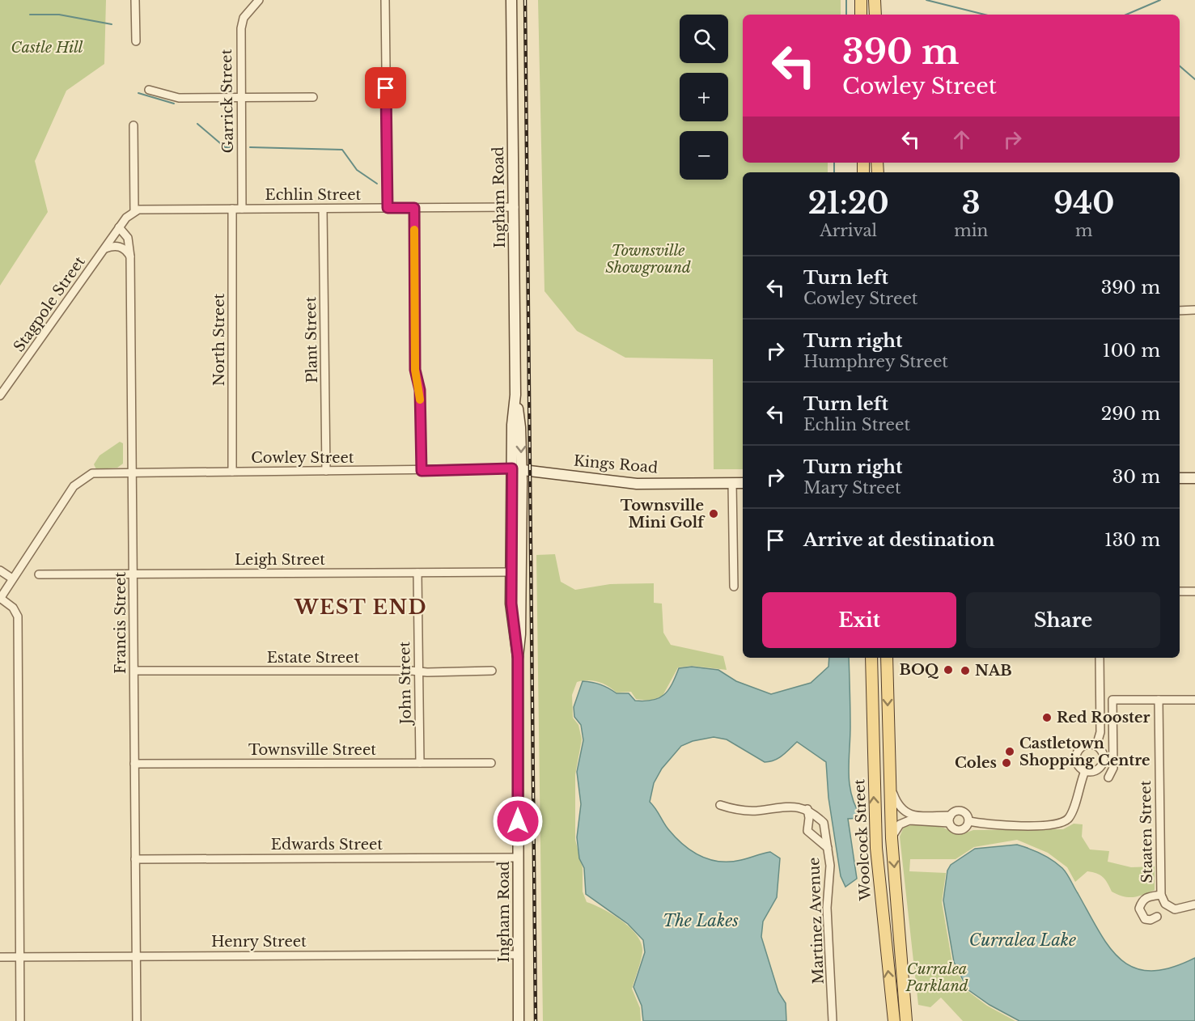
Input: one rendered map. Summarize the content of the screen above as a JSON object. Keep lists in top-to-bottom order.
{
  "streets": {
    "main road": ["Ingham Road", "Kings Road", "Woolcock Street"],
    "street": [
      "Garrick Street",
      "Echlin Street",
      "Stagpole Street",
      "North Street",
      "Plant Street",
      "Cowley Street",
      "Leigh Street",
      "Francis Street",
      "Estate Street",
      "John Street",
      "Townsville Street",
      "Staaten Street",
      "Edwards Street",
      "Martinez Avenue",
      "Henry Street"
    ]
  },
  "crossings": [
    ["Garrick Street", "Echlin Street"],
    ["Echlin Street", "Ingham Road"],
    ["Echlin Street", "North Street"],
    ["Echlin Street", "Plant Street"],
    ["Ingham Road", "Cowley Street"],
    ["Ingham Road", "Kings Road"],
    ["Ingham Road", "Leigh Street"],
    ["Ingham Road", "Edwards Street"],
    ["Ingham Road", "Henry Street"],
    ["Stagpole Street", "Francis Street"],
    ["North Street", "Cowley Street"],
    ["Plant Street", "Cowley Street"],
    ["Cowley Street", "Kings Road"],
    ["Cowley Street", "Francis Street"],
    ["Leigh Street", "Francis Street"],
    ["Leigh Street", "John Street"],
    ["Francis Street", "Estate Street"],
    ["Francis Street", "Townsville Street"],
    ["Francis Street", "Edwards Street"],
    ["Francis Street", "Henry Street"],
    ["Estate Street", "John Street"],
    ["John Street", "Townsville Street"]
  ],
  "districts": ["WEST END"],
  "water": ["The Lakes", "Curralea Lake"],
  "parks": ["Castle Hill", "Townsville Showground", "Curralea Parkland"],
  "places": [
    "Townsville Mini Golf",
    "BOQ",
    "NAB",
    "Red Rooster",
    "Castletown Shopping Centre",
    "Coles"
  ],
  "page": {
    "map_buttons": ["+", "−"],
    "turn": ["390 m", "Cowley Street"],
    "eta": [
      "21:20",
      "Arrival",
      "3",
      "min",
      "940",
      "m"
    ],
    "list": [
      {
        "name": "Turn left",
        "note": "Cowley Street",
        "value": "390 m"
      },
      {
        "name": "Turn right",
        "note": "Humphrey Street",
        "value": "100 m"
      },
      {
        "name": "Turn left",
        "note": "Echlin Street",
        "value": "290 m"
      },
      {
        "name": "Turn right",
        "note": "Mary Street",
        "value": "30 m"
      },
      {
        "name": "Arrive at destination",
        "value": "130 m"
      }
    ],
    "buttons": ["Exit", "Share"]
  }
}
